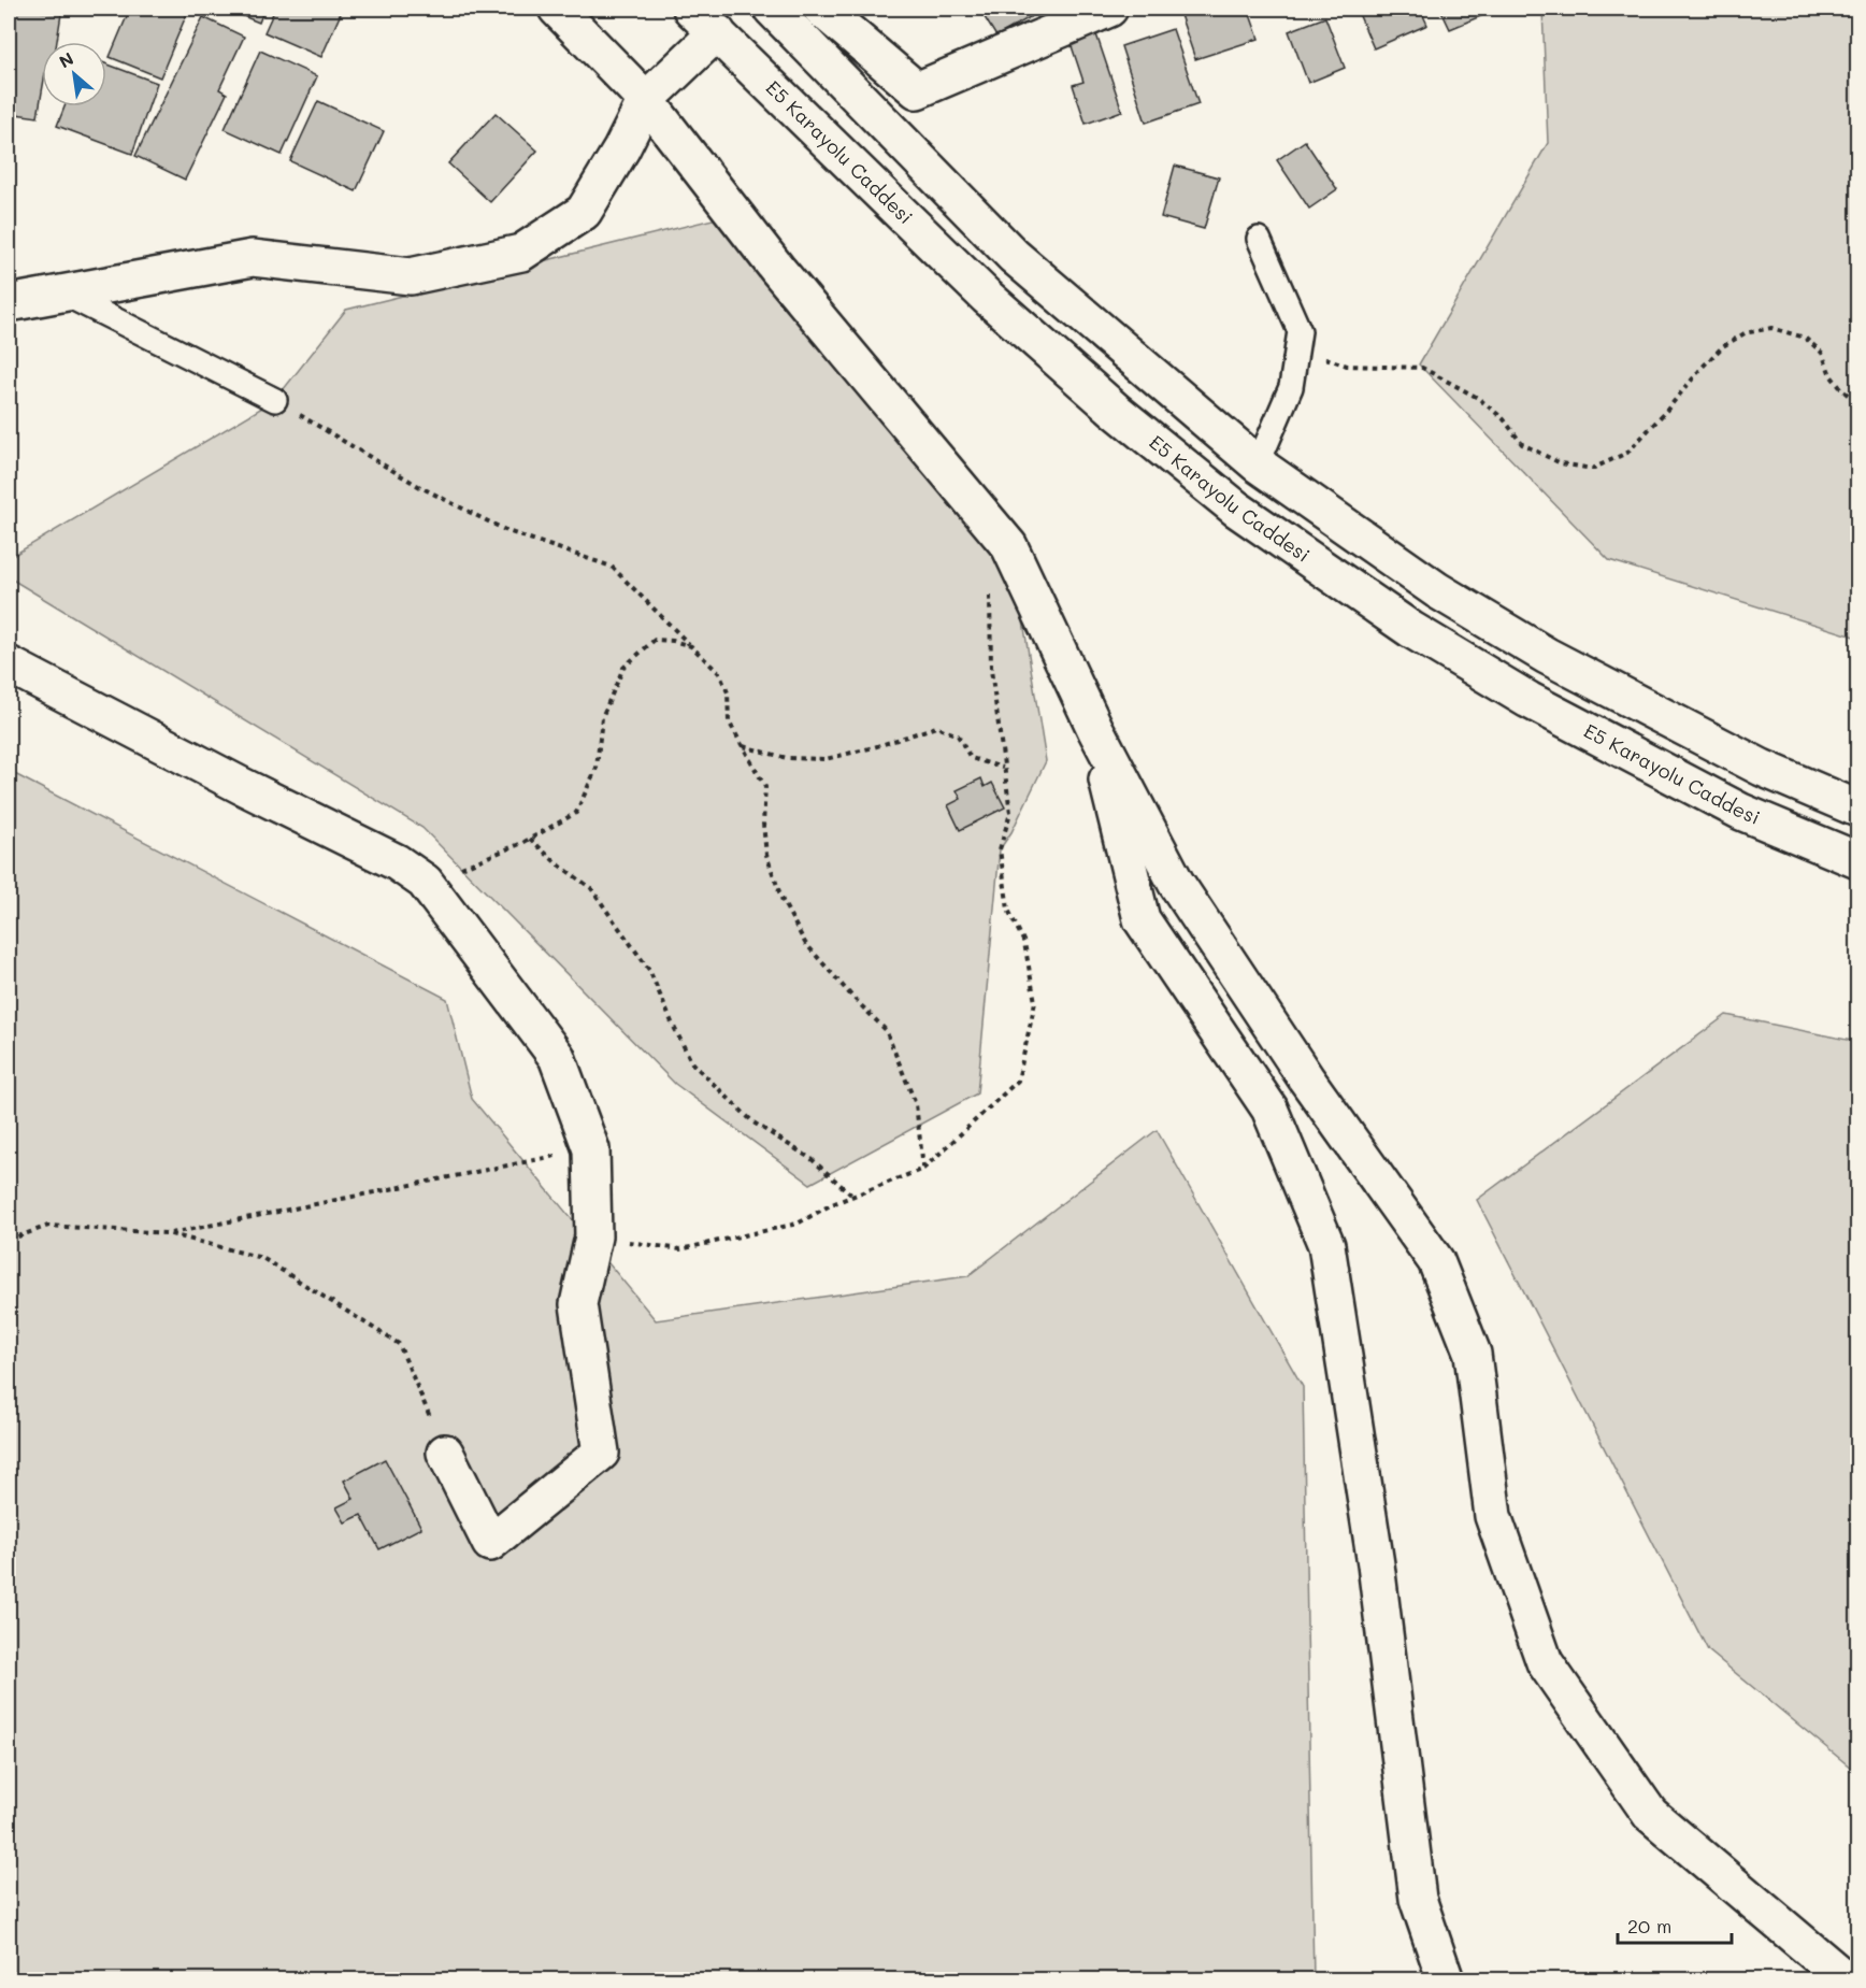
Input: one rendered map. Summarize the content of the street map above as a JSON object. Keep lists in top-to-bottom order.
{
  "streets": {
    "main road": ["E5 Karayolu Caddesi"]
  },
  "scale_bar": "20 m",
  "north": "top left"
}
